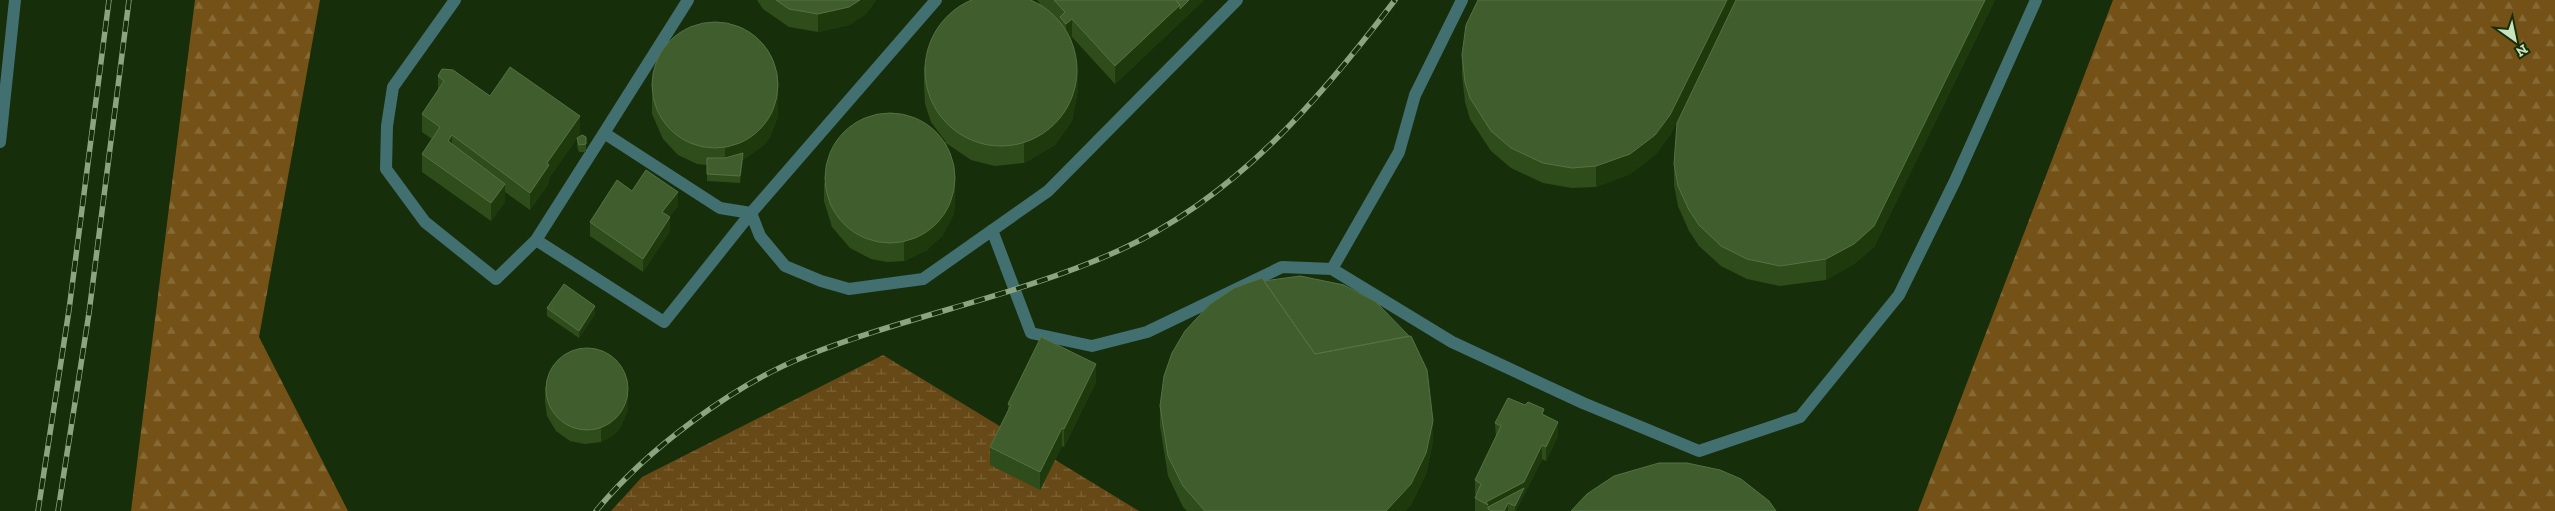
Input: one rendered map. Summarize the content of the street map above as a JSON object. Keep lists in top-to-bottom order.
{
  "north": "bottom right"
}
